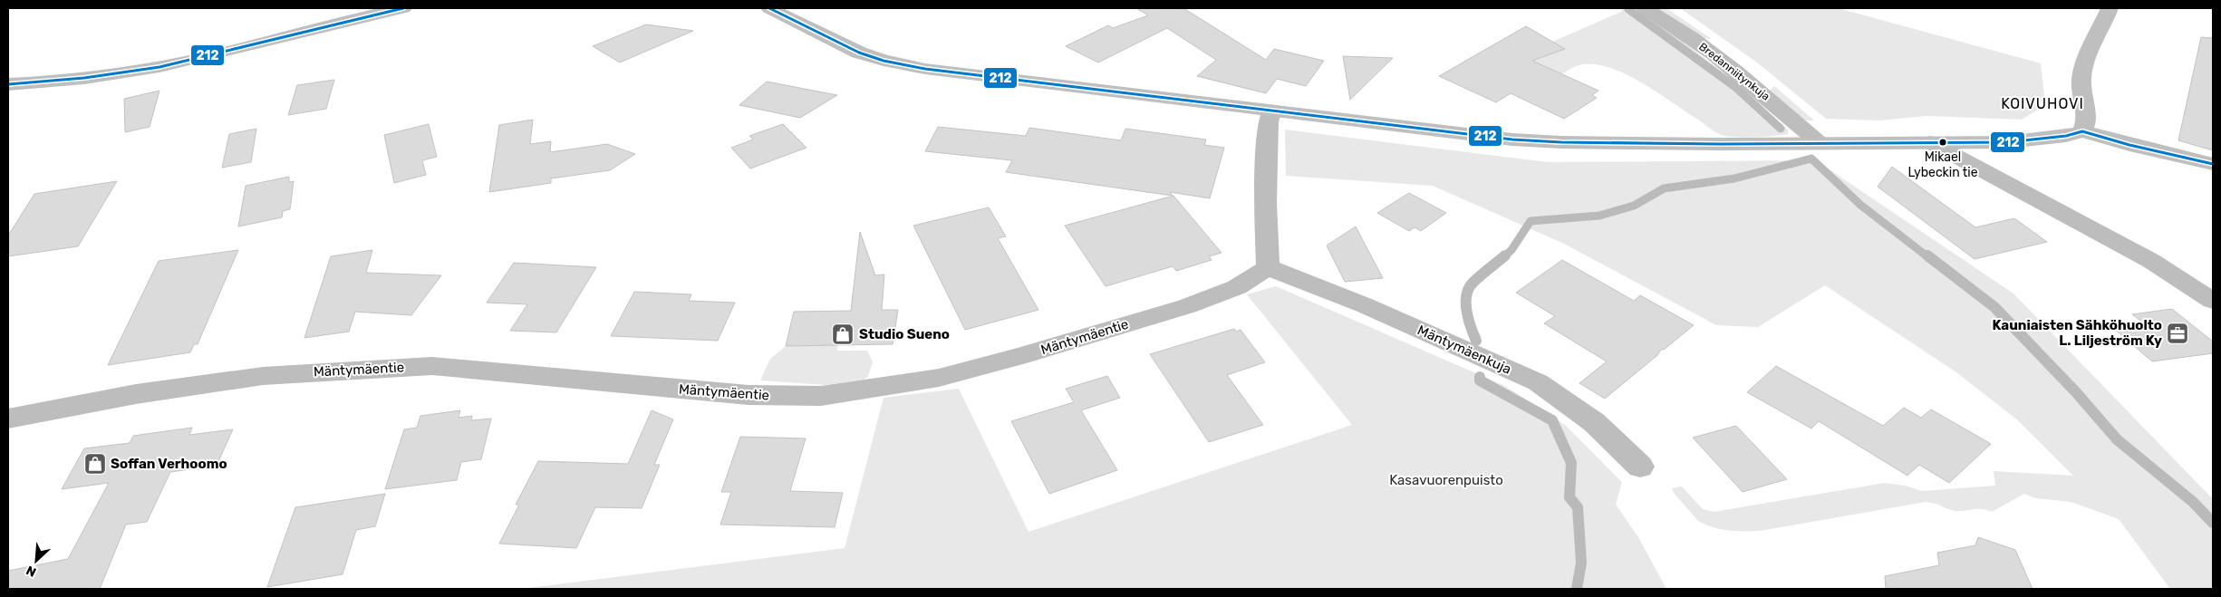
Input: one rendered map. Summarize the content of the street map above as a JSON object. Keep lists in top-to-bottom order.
{
  "streets": {
    "street": ["Bredanniitynkuja", "Mäntymäentie", "Mäntymäenkuja"]
  },
  "crossings": [
    ["Mäntymäentie", "Mäntymäenkuja"]
  ],
  "districts": ["KOIVUHOVI"],
  "parks": ["Kasavuorenpuisto"],
  "places": {
    "other": ["Mikael Lybeckin tie"],
    "office": ["Kauniaisten Sähköhuolto L. Liljeström Ky"],
    "shop": ["Studio Sueno", "Soffan Verhoomo"]
  },
  "lines": ["transit line 212"],
  "north": "bottom left"
}
